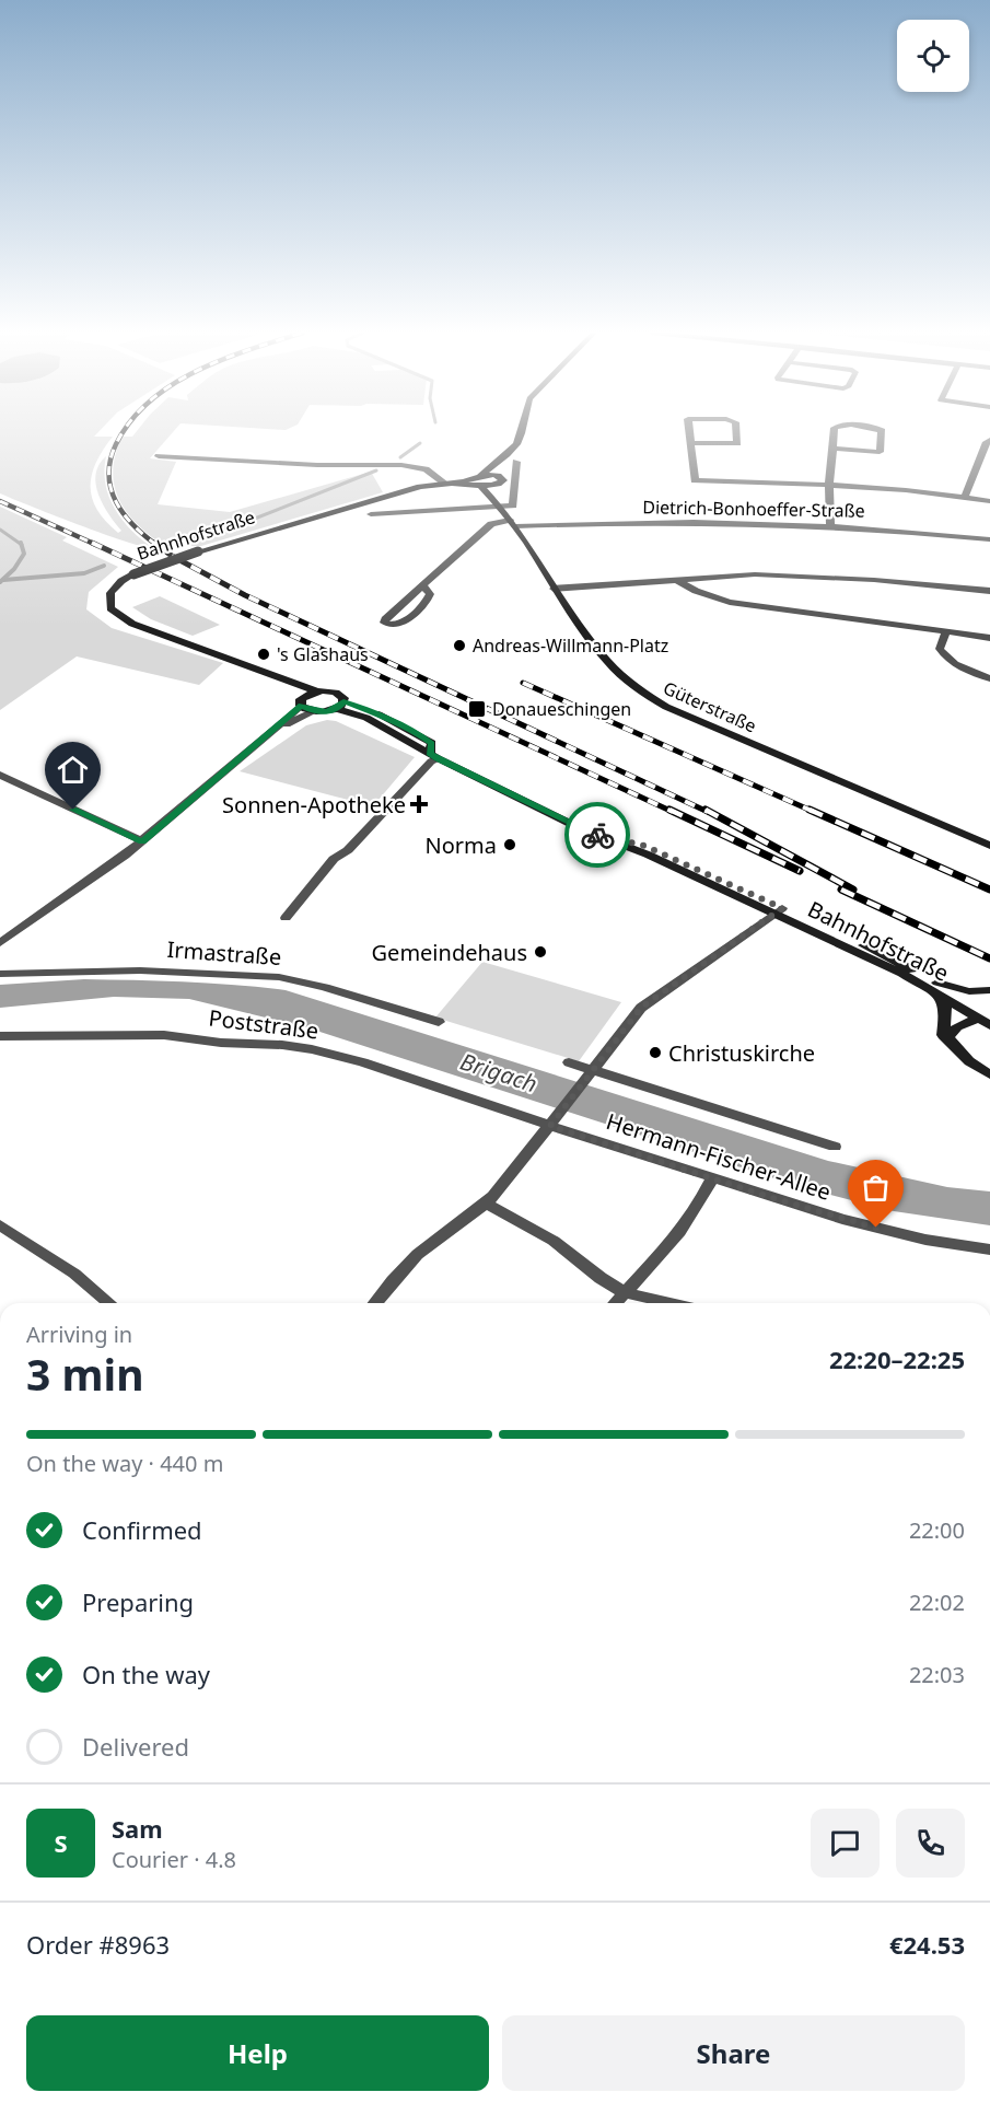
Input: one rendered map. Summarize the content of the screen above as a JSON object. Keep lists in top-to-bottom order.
{
  "streets": {
    "main road": ["Bahnhofstraße", "Güterstraße"],
    "street": [
      "Dietrich-Bonhoeffer-Straße",
      "Irmastraße",
      "Poststraße",
      "Hermann-Fischer-Allee"
    ]
  },
  "crossings": [
    ["Dietrich-Bonhoeffer-Straße", "Güterstraße"],
    ["Bahnhofstraße", "Güterstraße"],
    ["Poststraße", "Hermann-Fischer-Allee"]
  ],
  "water": ["Brigach"],
  "places": {
    "other": [
      "Andreas-Willmann-Platz",
      "'s Glashaus",
      "Norma",
      "Gemeindehaus",
      "Christuskirche"
    ],
    "transit": ["Donaueschingen"],
    "health": ["Sonnen-Apotheke"]
  },
  "page": {
    "heading": ["3 min", "Arriving in", "22:20–22:25"],
    "panel": [
      "Sam",
      "Courier · 4.8",
      "Order #8963",
      "€24.53"
    ],
    "bar": "On the way · 440 m",
    "list": [
      ["Confirmed", "22:00"],
      ["Preparing", "22:02"],
      ["On the way", "22:03"],
      "Delivered"
    ],
    "round": "S",
    "buttons": ["Help", "Share"]
  }
}
